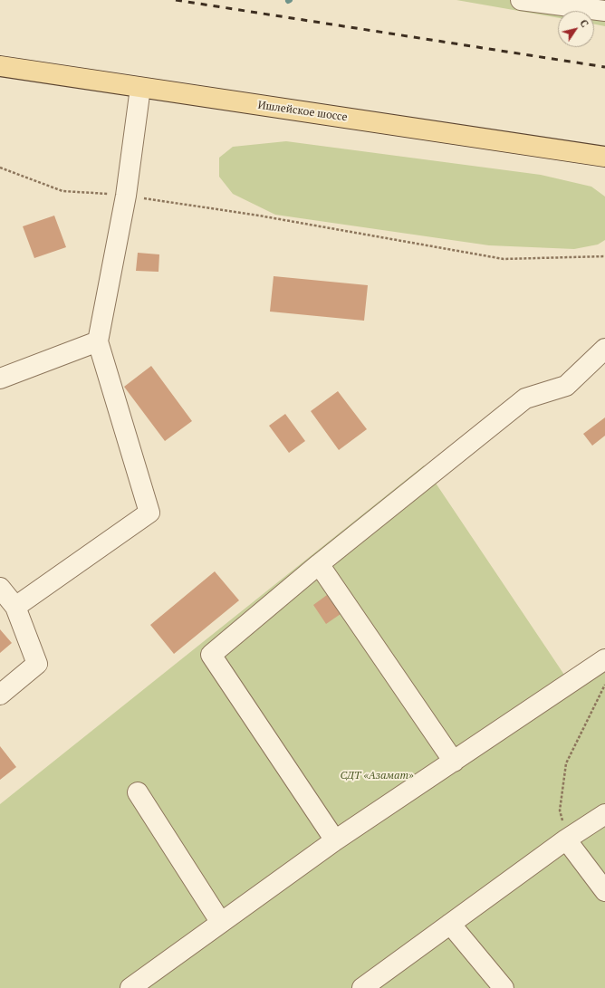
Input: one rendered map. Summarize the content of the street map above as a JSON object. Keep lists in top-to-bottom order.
{
  "streets": {
    "main road": ["Ишлейское шоссе"]
  },
  "parks": ["СДТ «Азамат»"],
  "north": "top right"
}
